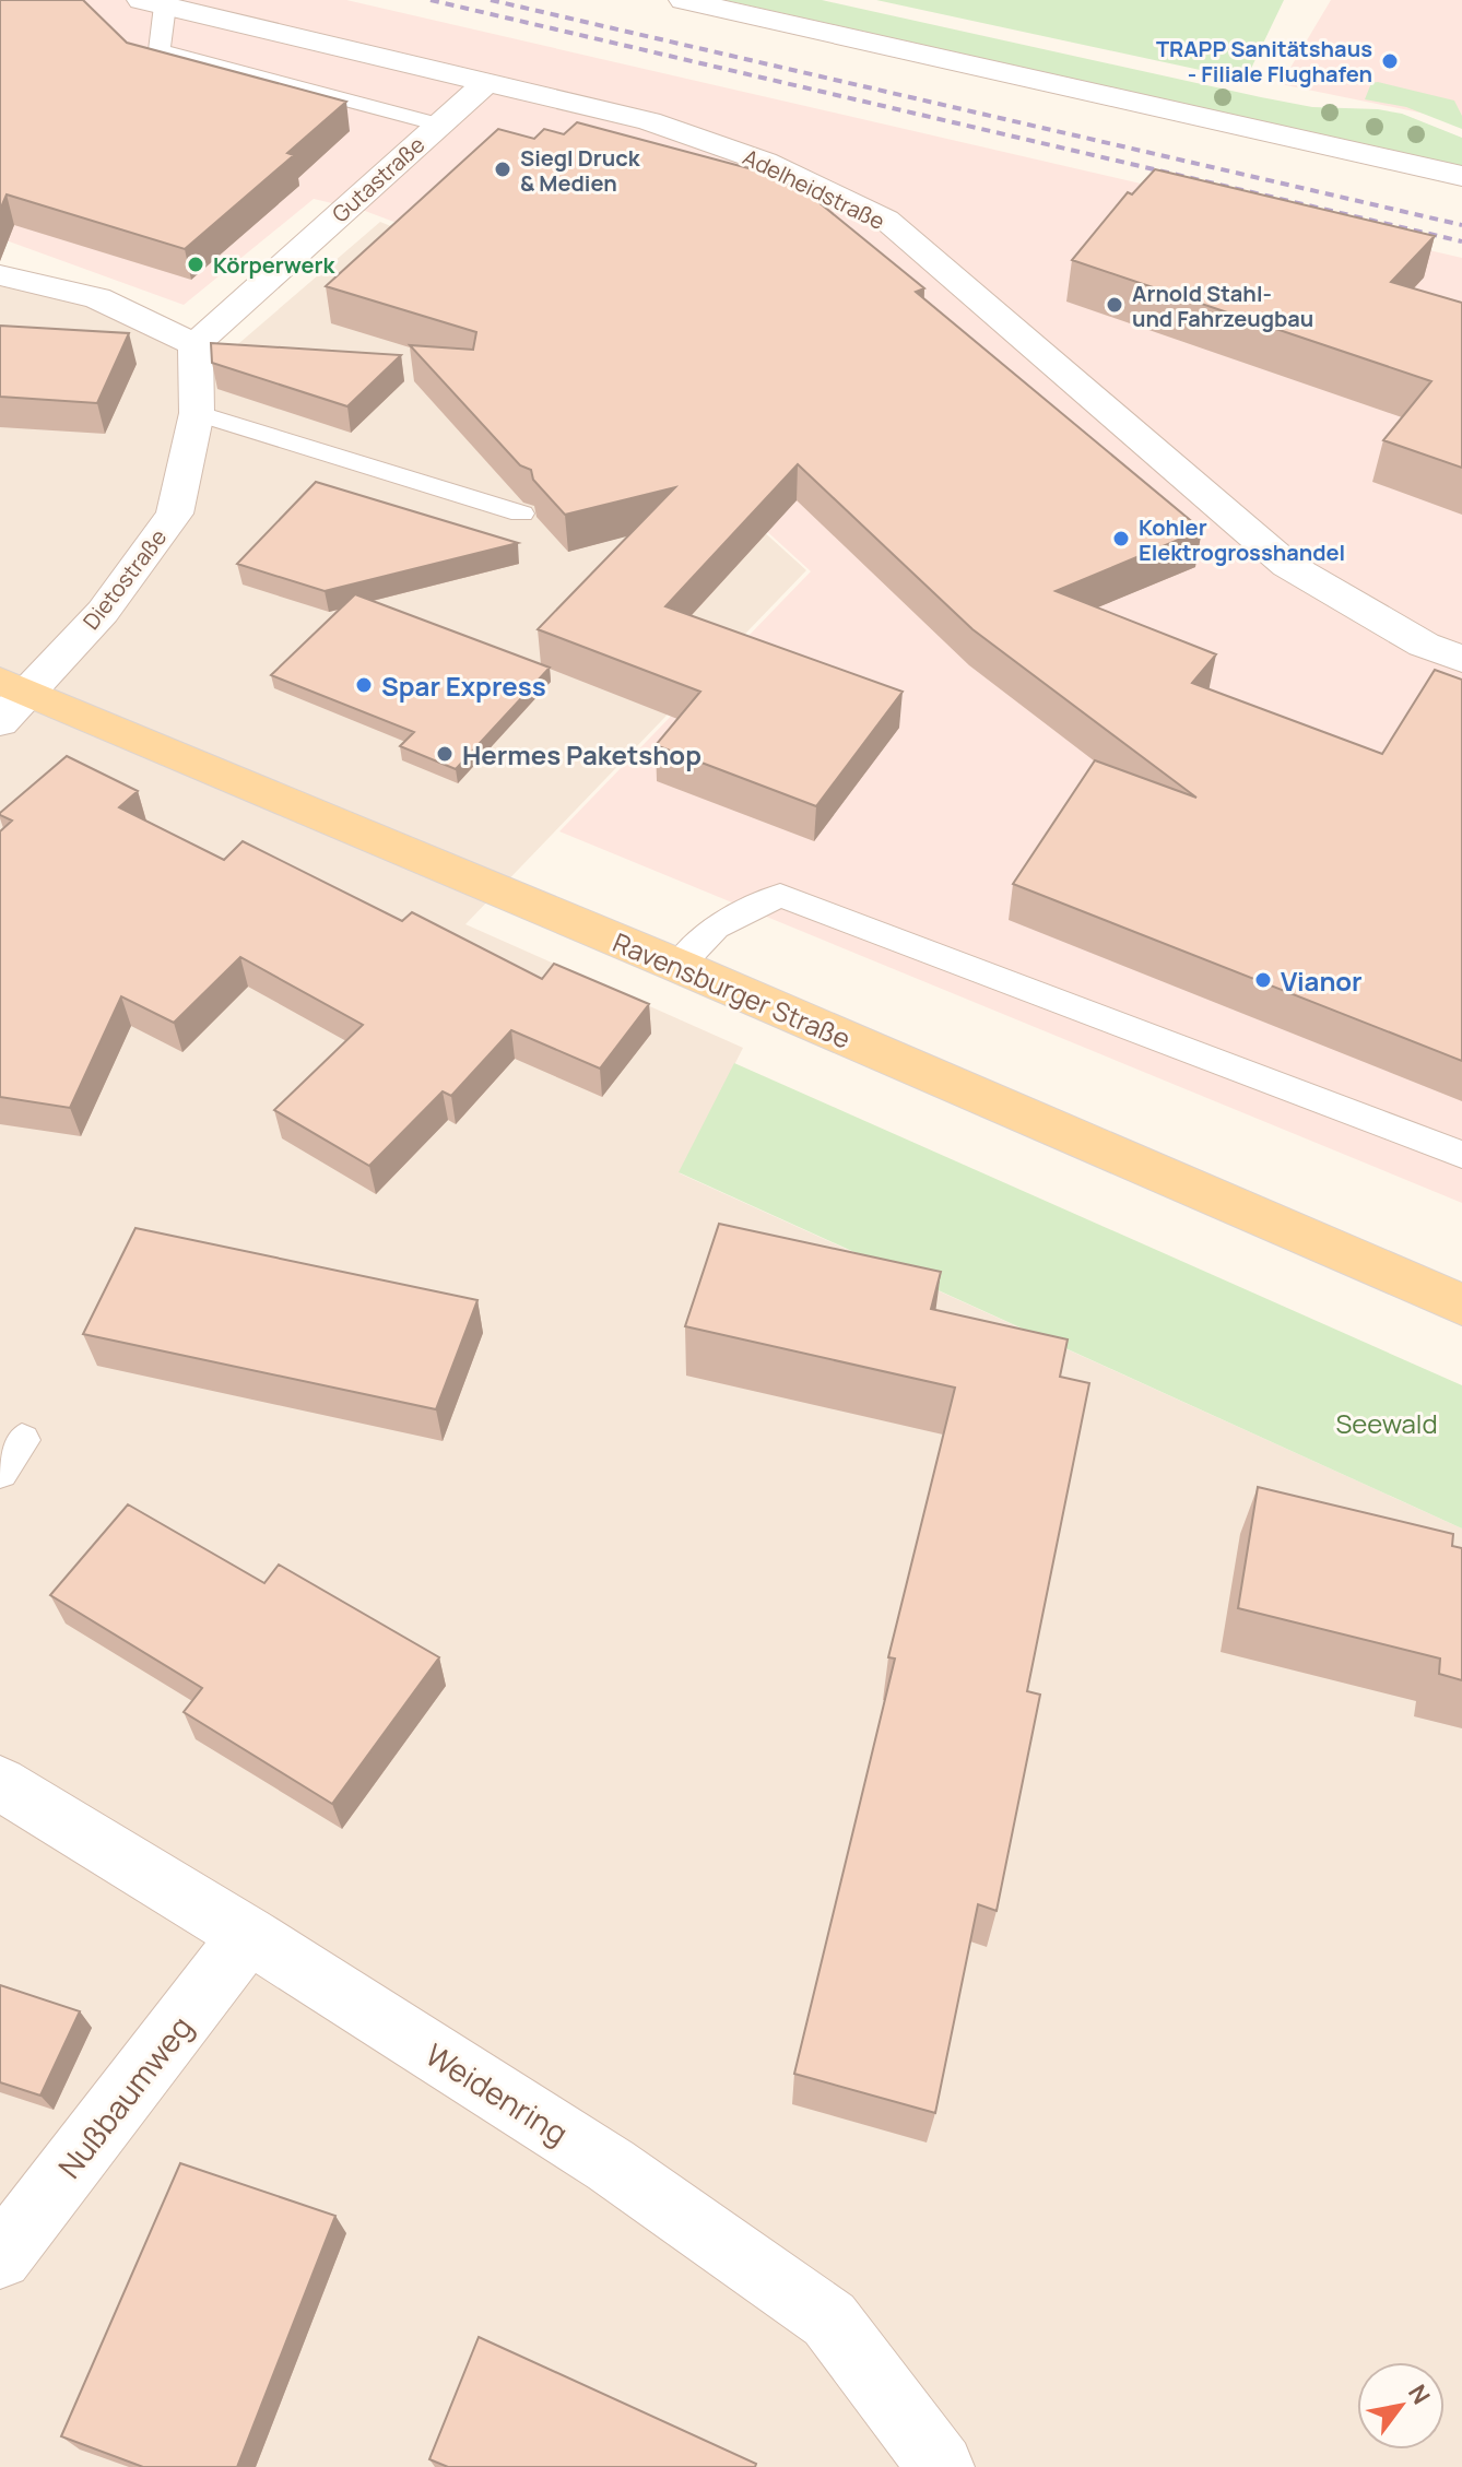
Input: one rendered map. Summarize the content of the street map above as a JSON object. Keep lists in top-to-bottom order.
{
  "streets": {
    "main road": ["Ravensburger Straße"],
    "street": [
      "Gutastraße",
      "Adelheidstraße",
      "Dietostraße",
      "Weidenring",
      "Nußbaumweg"
    ]
  },
  "crossings": [
    ["Gutastraße", "Adelheidstraße"],
    ["Gutastraße", "Dietostraße"],
    ["Dietostraße", "Ravensburger Straße"],
    ["Weidenring", "Nußbaumweg"]
  ],
  "parks": ["Seewald"],
  "places": [
    "TRAPP Sanitätshaus - Filiale Flughafen",
    "Siegl Druck & Medien",
    "Körperwerk",
    "Arnold Stahl- und Fahrzeugbau",
    "Kohler Elektrogrosshandel",
    "Spar Express",
    "Hermes Paketshop",
    "Vianor"
  ],
  "north": "top right"
}
